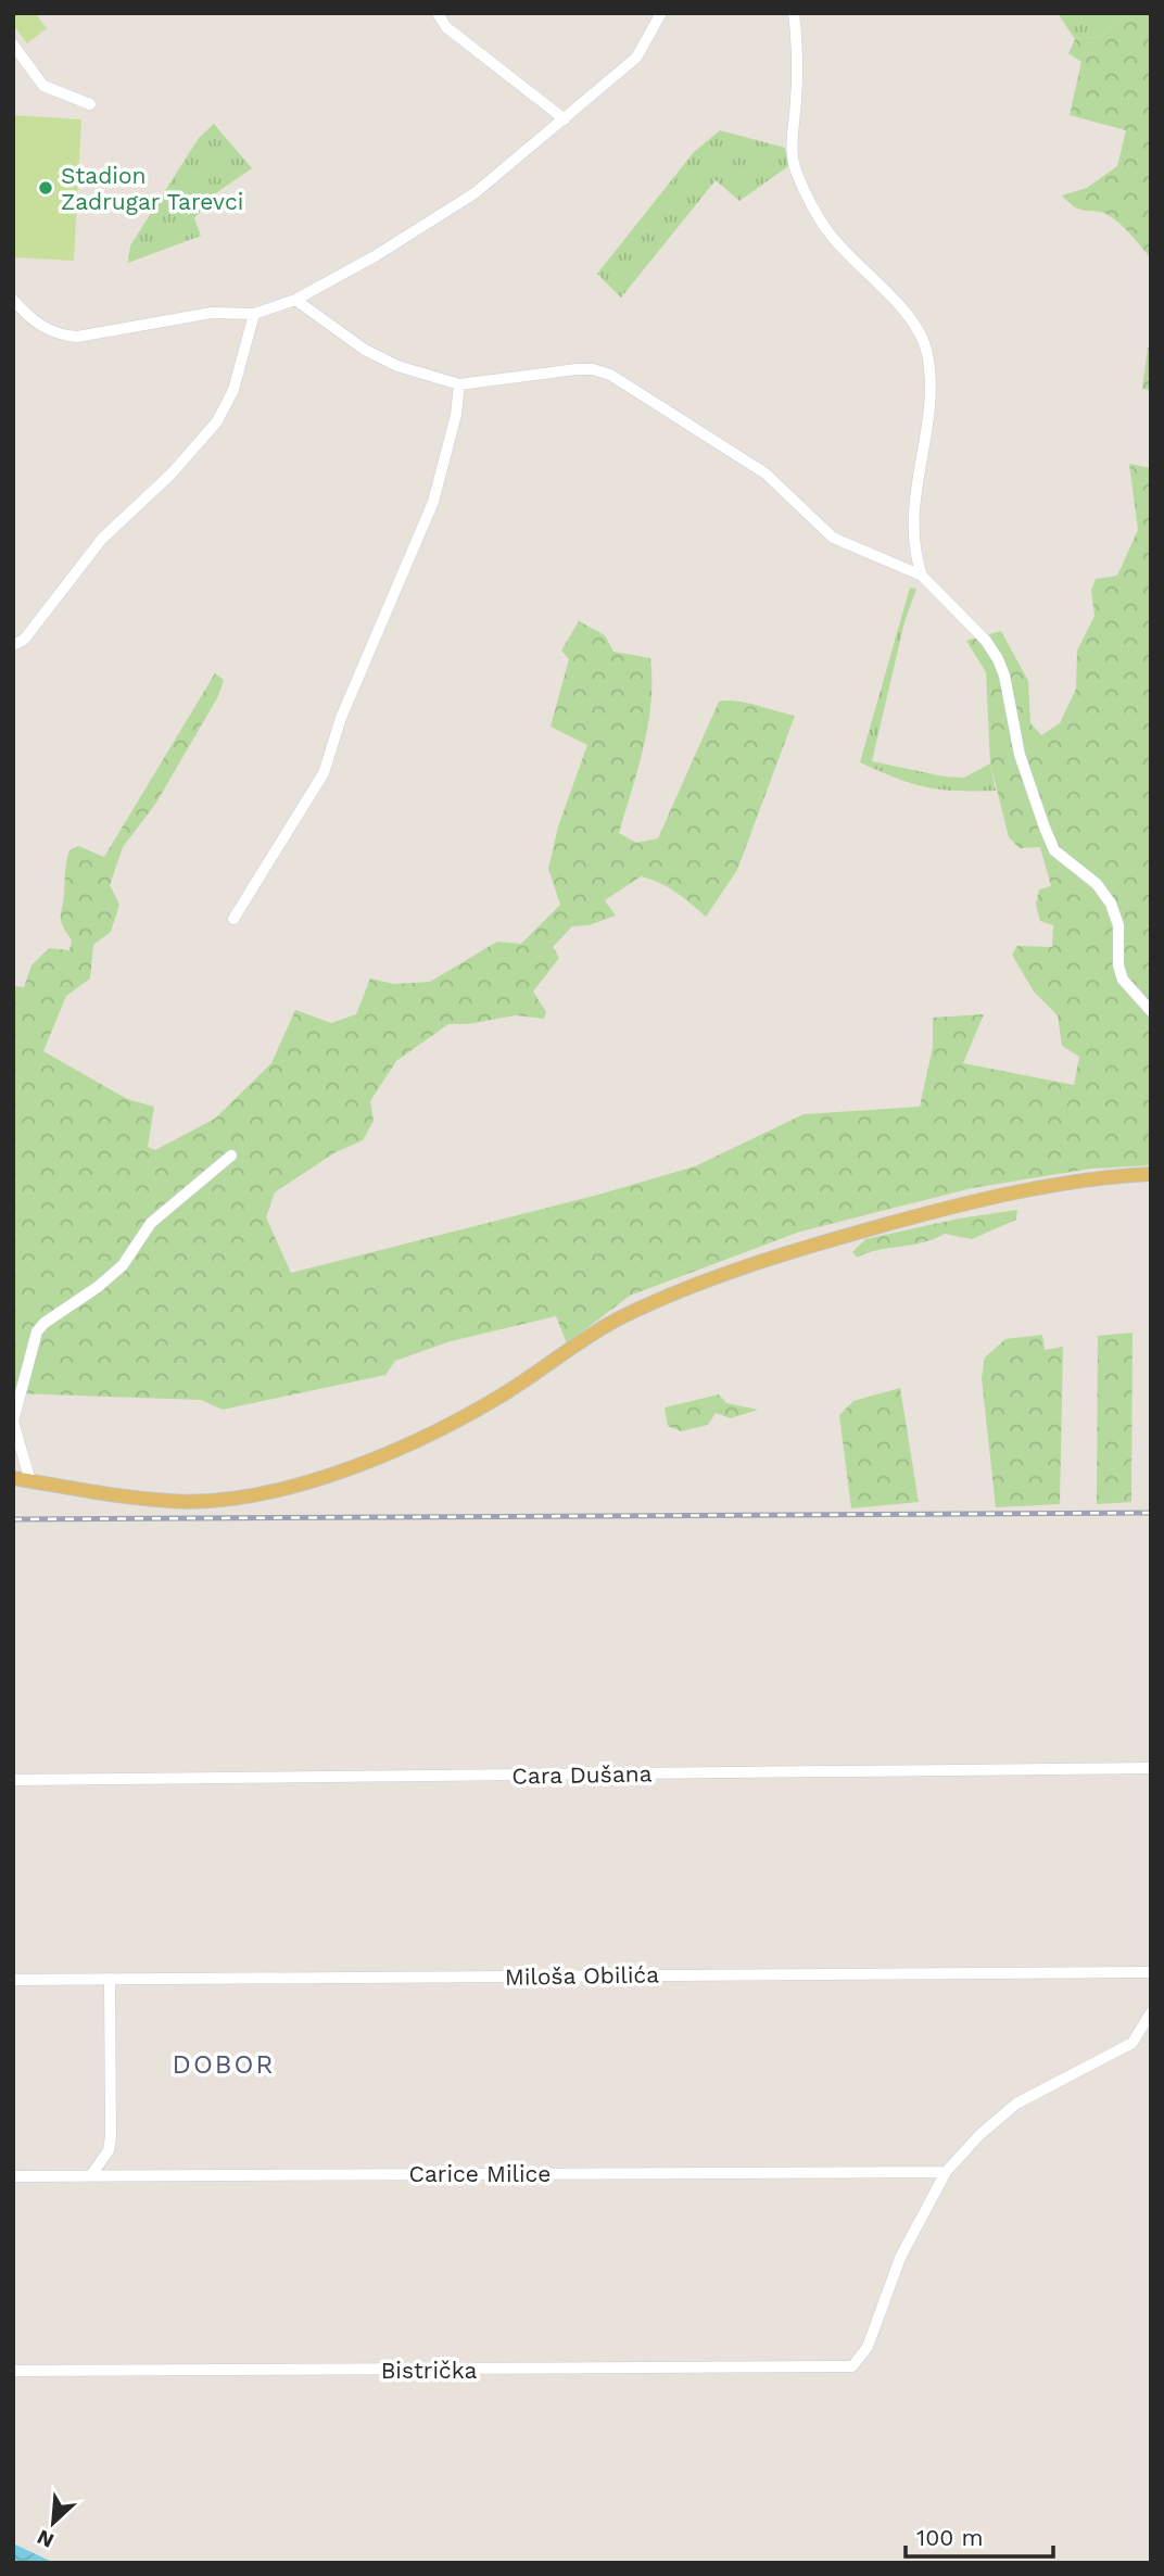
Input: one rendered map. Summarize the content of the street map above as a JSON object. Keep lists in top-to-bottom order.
{
  "streets": {
    "street": [
      "Cara Dušana",
      "Miloša Obilića",
      "Carice Milice",
      "Bistrička"
    ]
  },
  "crossings": [
    ["Carice Milice", "Bistrička"]
  ],
  "districts": ["DOBOR"],
  "places": ["Stadion Zadrugar Tarevci"],
  "scale_bar": "100 m",
  "north": "bottom left"
}
